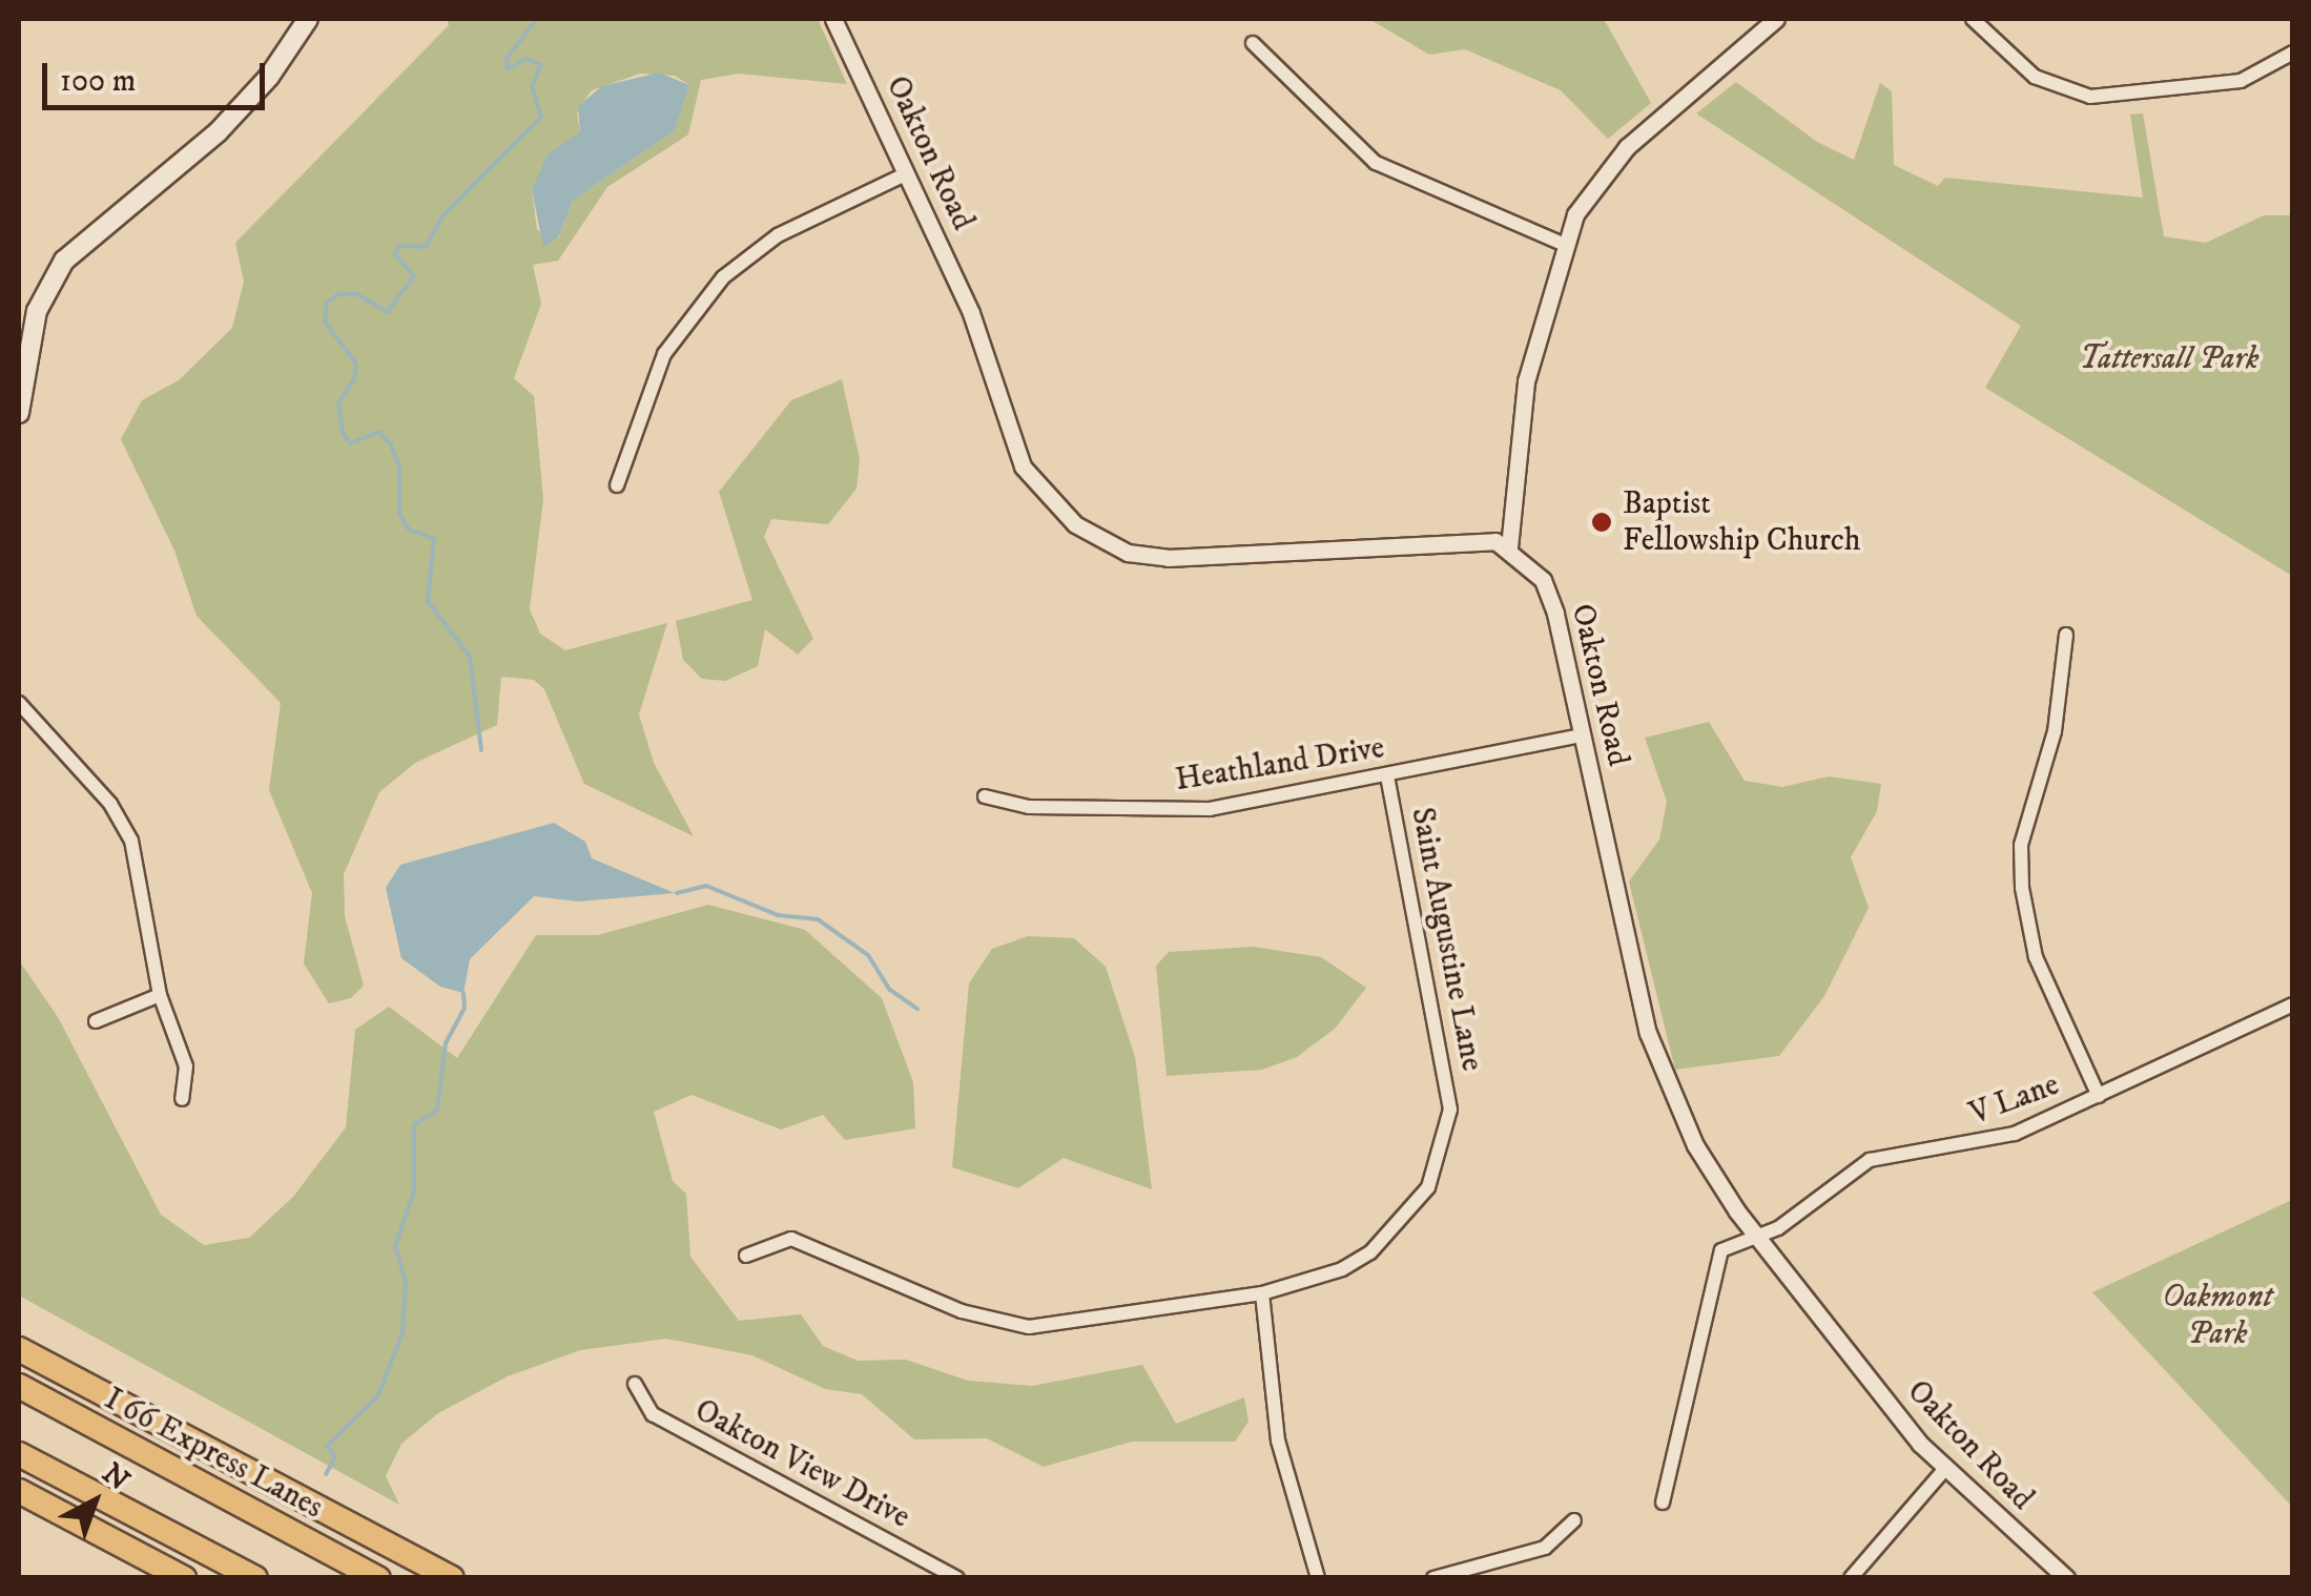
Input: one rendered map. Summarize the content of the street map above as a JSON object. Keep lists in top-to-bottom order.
{
  "streets": {
    "highway": ["I 66 Express Lanes"],
    "street": [
      "Oakton Road",
      "Heathland Drive",
      "Saint Augustine Lane",
      "V Lane",
      "Oakton View Drive"
    ]
  },
  "crossings": [
    ["Oakton Road", "Heathland Drive"],
    ["Oakton Road", "V Lane"],
    ["Heathland Drive", "Saint Augustine Lane"]
  ],
  "parks": ["Tattersall Park", "Oakmont Park"],
  "places": ["Baptist Fellowship Church"],
  "scale_bar": "100 m",
  "north": "top right"
}
